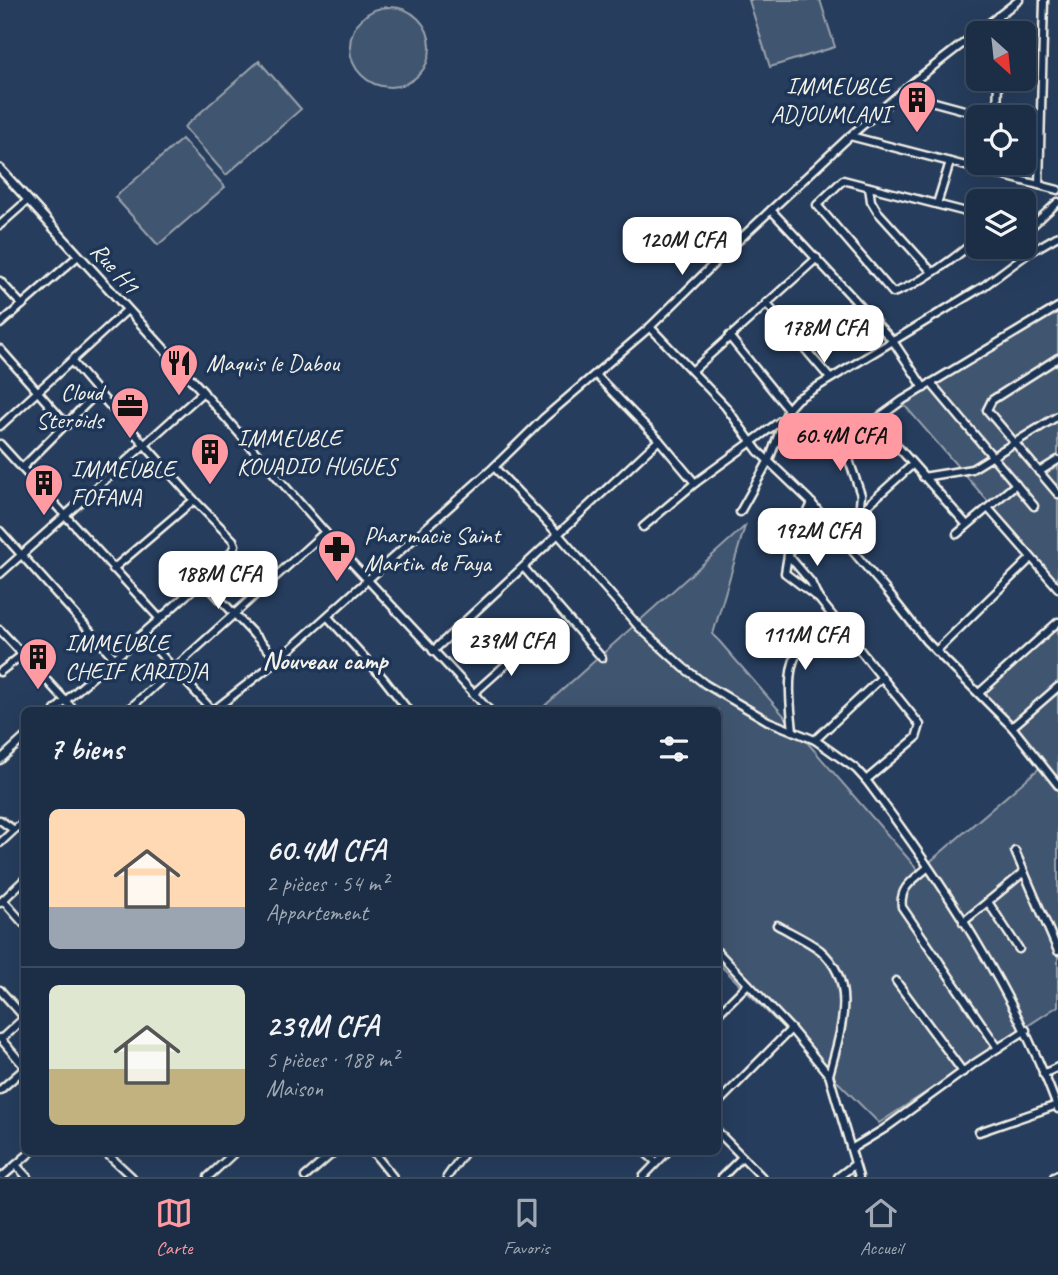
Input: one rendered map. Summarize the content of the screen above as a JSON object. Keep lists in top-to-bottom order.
{
  "streets": {
    "street": ["Rue H1"]
  },
  "districts": ["Nouveau camp"],
  "places": {
    "building": [
      "IMMEUBLE ADJOUMLANI",
      "IMMEUBLE KOUADIO HUGUES",
      "IMMEUBLE FOFANA",
      "IMMEUBLE CHEIF KARIDJA"
    ],
    "restaurant": ["Maquis le Dabou"],
    "office": ["Cloud Steroids"],
    "pharmacy": ["Pharmacie Saint Martin de Faya"]
  },
  "north": "bottom right",
  "page": {
    "price": [
      "120M CFA",
      "178M CFA",
      "60.4M CFA",
      "192M CFA",
      "188M CFA",
      "111M CFA",
      "239M CFA"
    ],
    "heading": "7 biens",
    "list": [
      {
        "name": "60.4M CFA",
        "note": "2 pièces · 54 m² · Appartement"
      },
      {
        "name": "239M CFA",
        "note": "5 pièces · 188 m² · Maison"
      }
    ],
    "tabs": ["Carte", "Favoris", "Accueil"]
  }
}
